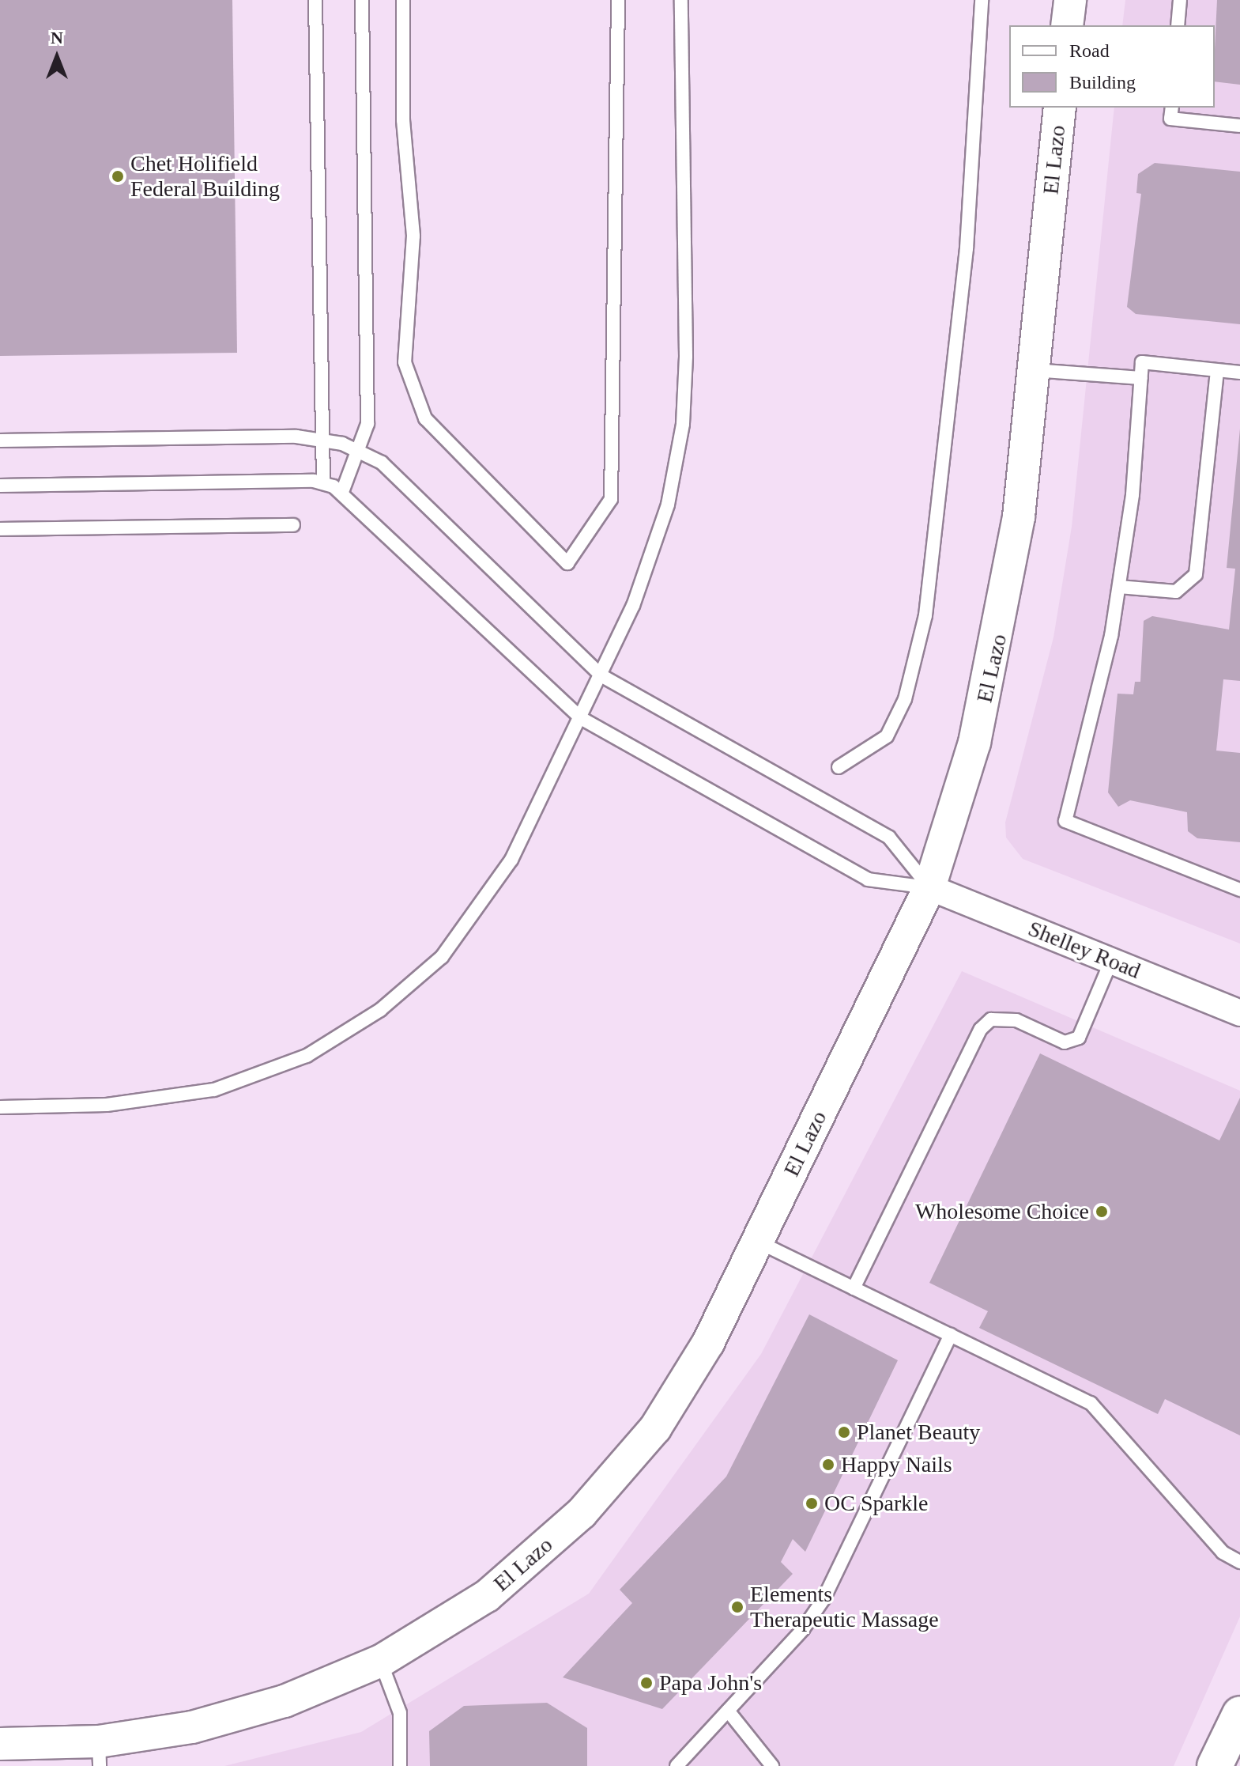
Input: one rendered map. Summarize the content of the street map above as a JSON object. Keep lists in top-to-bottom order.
{
  "streets": {
    "street": ["El Lazo", "Shelley Road"]
  },
  "crossings": [
    ["El Lazo", "Shelley Road"]
  ],
  "places": [
    "Chet Holifield Federal Building",
    "Wholesome Choice",
    "Planet Beauty",
    "Happy Nails",
    "OC Sparkle",
    "Elements Therapeutic Massage",
    "Papa John's"
  ],
  "legend": ["Road", "Building"],
  "north": "top"
}
